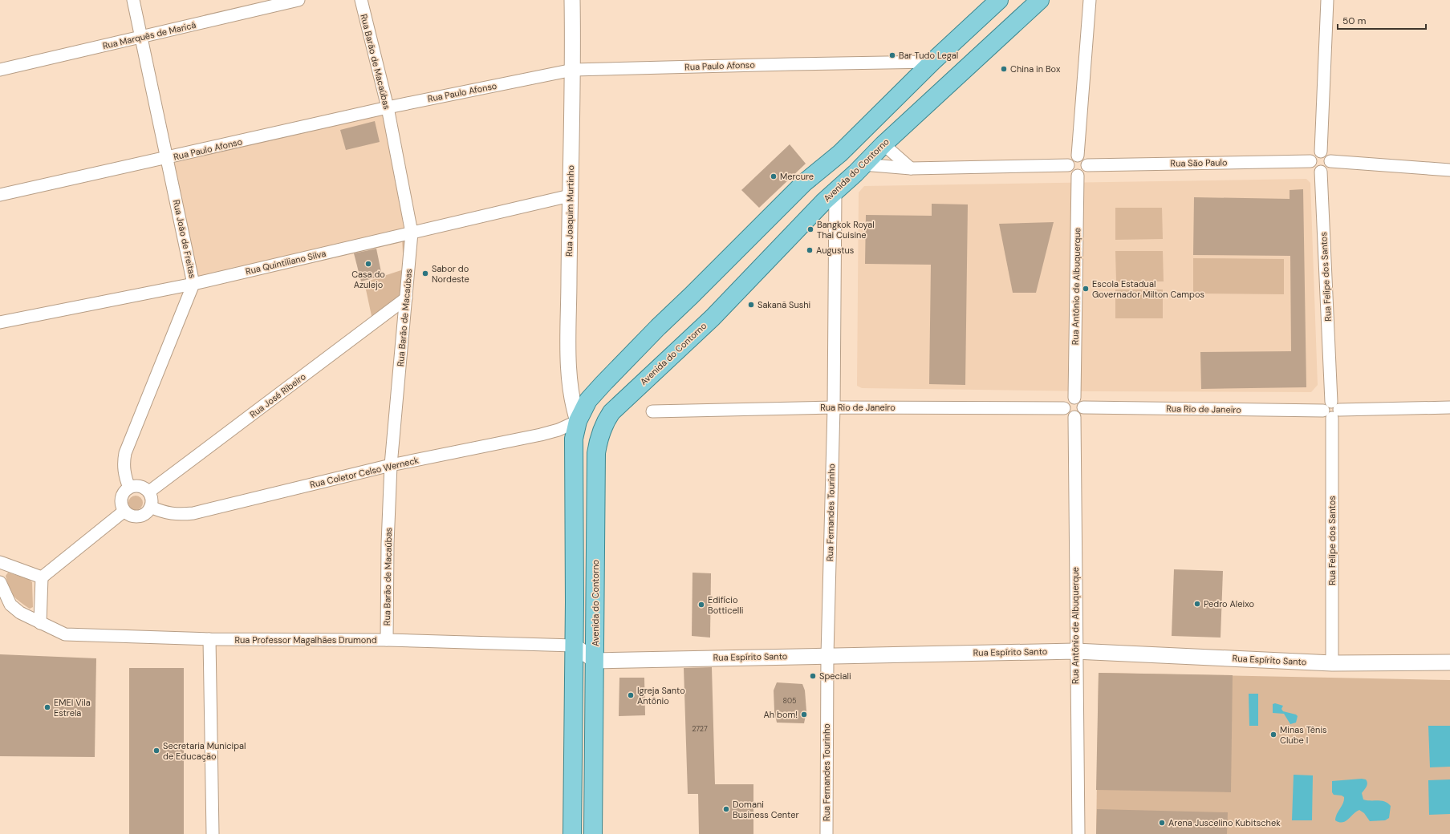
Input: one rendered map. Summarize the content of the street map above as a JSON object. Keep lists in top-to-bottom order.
{
  "streets": {
    "main road": ["Avenida do Contorno"],
    "street": [
      "Rua Marquês de Maricá",
      "Rua Barão de Macaúbas",
      "Rua Paulo Afonso",
      "Rua São Paulo",
      "Rua Joaquim Murtinho",
      "Rua João de Freitas",
      "Rua Quintiliano Silva",
      "Rua Felipe dos Santos",
      "Rua Antônio de Albuquerque",
      "Rua José Ribeiro",
      "Rua Rio de Janeiro",
      "Rua Coletor Celso Werneck",
      "Rua Fernandes Tourinho",
      "Rua Professor Magalhães Drumond",
      "Rua Espírito Santo"
    ]
  },
  "crossings": [
    ["Rua Marquês de Maricá", "Rua João de Freitas"],
    ["Rua Barão de Macaúbas", "Rua Paulo Afonso"],
    ["Rua Barão de Macaúbas", "Rua Quintiliano Silva"],
    ["Rua Barão de Macaúbas", "Rua José Ribeiro"],
    ["Rua Barão de Macaúbas", "Rua Coletor Celso Werneck"],
    ["Rua Barão de Macaúbas", "Rua Professor Magalhães Drumond"],
    ["Rua Paulo Afonso", "Rua Joaquim Murtinho"],
    ["Rua Paulo Afonso", "Rua João de Freitas"],
    ["Rua São Paulo", "Rua Felipe dos Santos"],
    ["Rua São Paulo", "Rua Antônio de Albuquerque"],
    ["Avenida do Contorno", "Rua Fernandes Tourinho"],
    ["Avenida do Contorno", "Rua Espírito Santo"],
    ["Rua Joaquim Murtinho", "Rua Quintiliano Silva"],
    ["Rua Joaquim Murtinho", "Rua Coletor Celso Werneck"],
    ["Rua João de Freitas", "Rua Quintiliano Silva"],
    ["Rua João de Freitas", "Rua José Ribeiro"],
    ["Rua João de Freitas", "Rua Coletor Celso Werneck"],
    ["Rua Felipe dos Santos", "Rua Rio de Janeiro"],
    ["Rua Felipe dos Santos", "Rua Espírito Santo"],
    ["Rua Antônio de Albuquerque", "Rua Rio de Janeiro"],
    ["Rua Antônio de Albuquerque", "Rua Espírito Santo"],
    ["Rua José Ribeiro", "Rua Coletor Celso Werneck"],
    ["Rua Rio de Janeiro", "Rua Fernandes Tourinho"],
    ["Rua Fernandes Tourinho", "Rua Espírito Santo"]
  ],
  "places": [
    "Bar Tudo Legal",
    "China in Box",
    "Mercure",
    "Bangkok Royal Thai Cuisine",
    "Augustus",
    "Casa do Azulejo",
    "Sabor do Nordeste",
    "Escola Estadual Governador Milton Campos",
    "Sakanã Sushi",
    "Pedro Aleixo",
    "Edifício Botticelli",
    "Speciali",
    "Igreja Santo Antônio",
    "EMEI Vila Estrela",
    "Ah bom!",
    "Minas Tênis Clube I",
    "Secretaria Municipal de Educação",
    "Domani Business Center",
    "Arena Juscelino Kubitschek"
  ],
  "house_numbers": ["805", "2727"],
  "scale_bar": "50 m"
}
